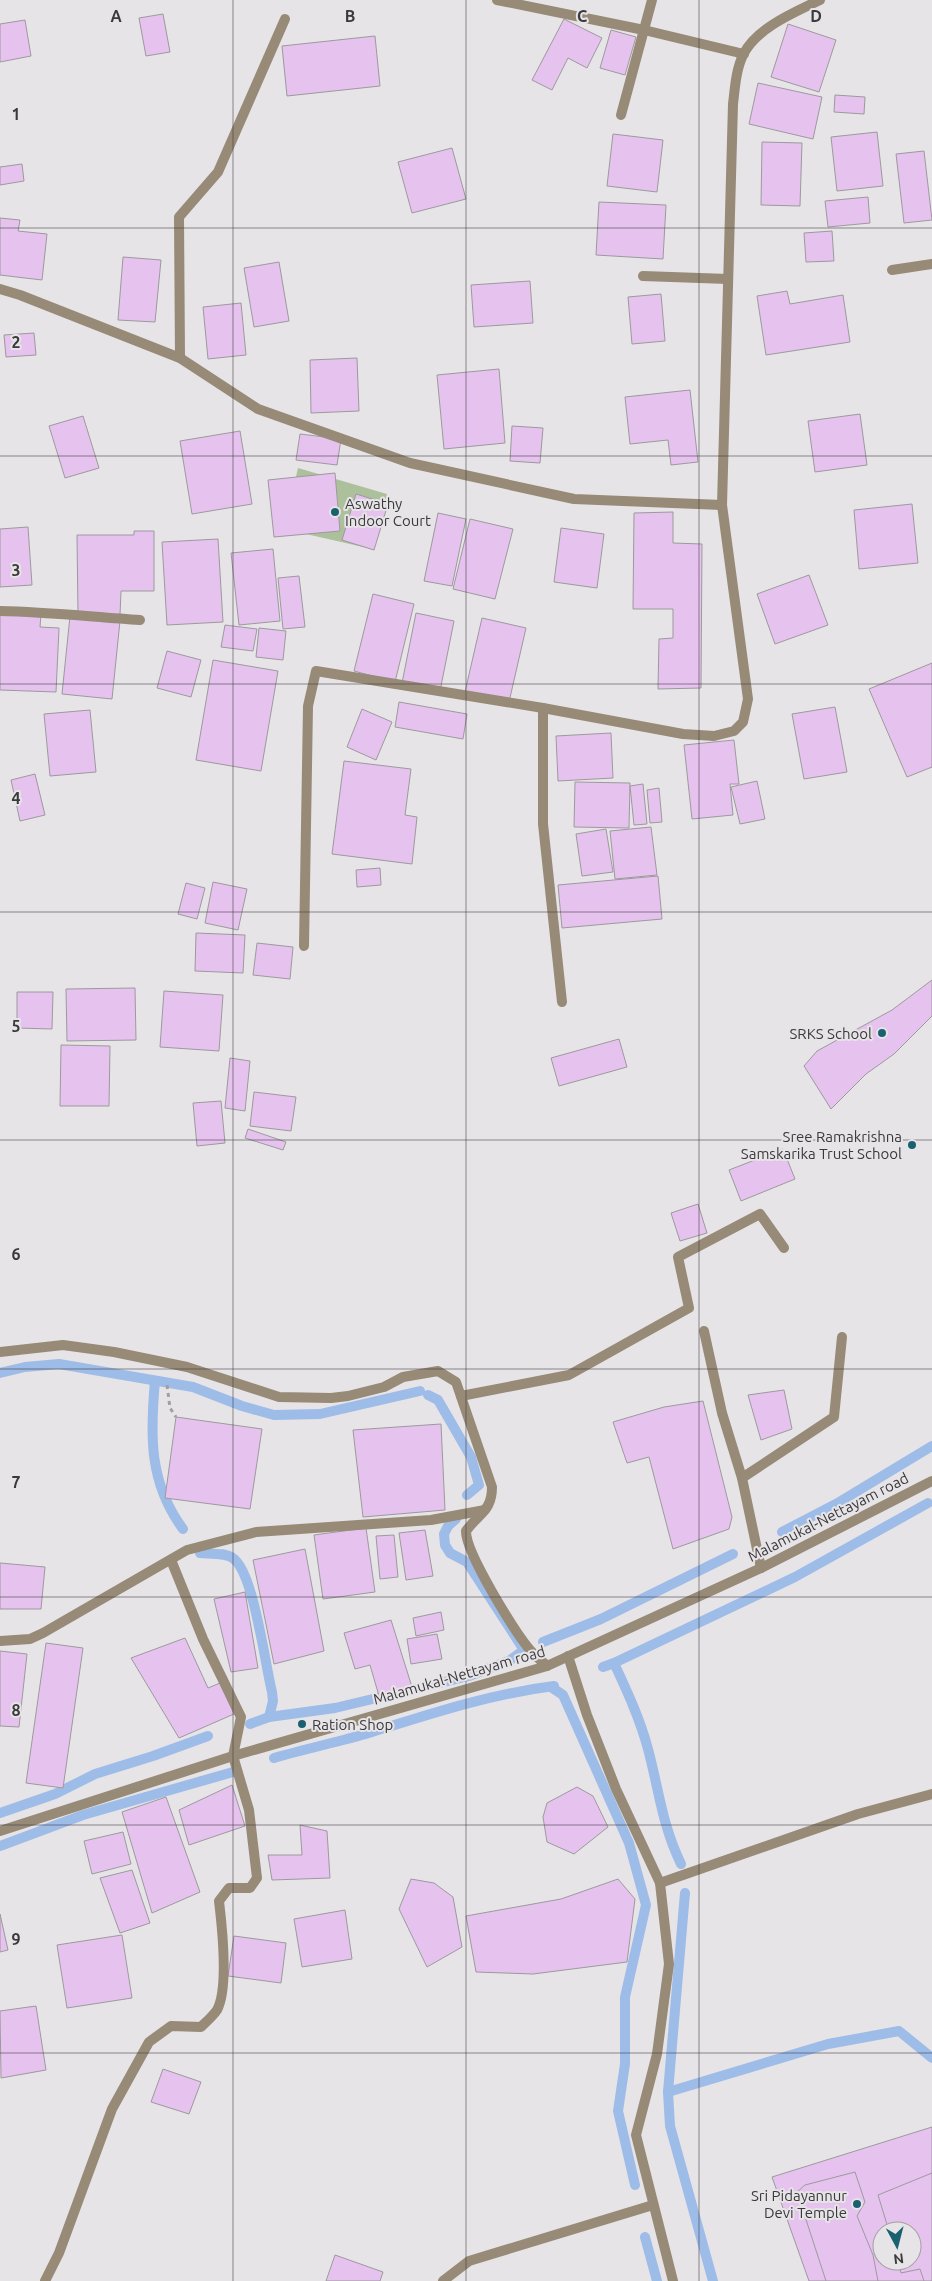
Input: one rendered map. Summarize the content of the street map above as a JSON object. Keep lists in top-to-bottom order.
{
  "streets": {
    "street": ["Malamukal-Nettayam road"]
  },
  "places": [
    "Aswathy Indoor Court",
    "SRKS School",
    "Sree Ramakrishna Samskarika Trust School",
    "Ration Shop",
    "Sri Pidayannur Devi Temple"
  ],
  "north": "bottom",
  "grid": {
    "columns": [
      "A",
      "B",
      "C",
      "D"
    ],
    "rows": [
      "1",
      "2",
      "3",
      "4",
      "5",
      "6",
      "7",
      "8",
      "9"
    ]
  }
}
